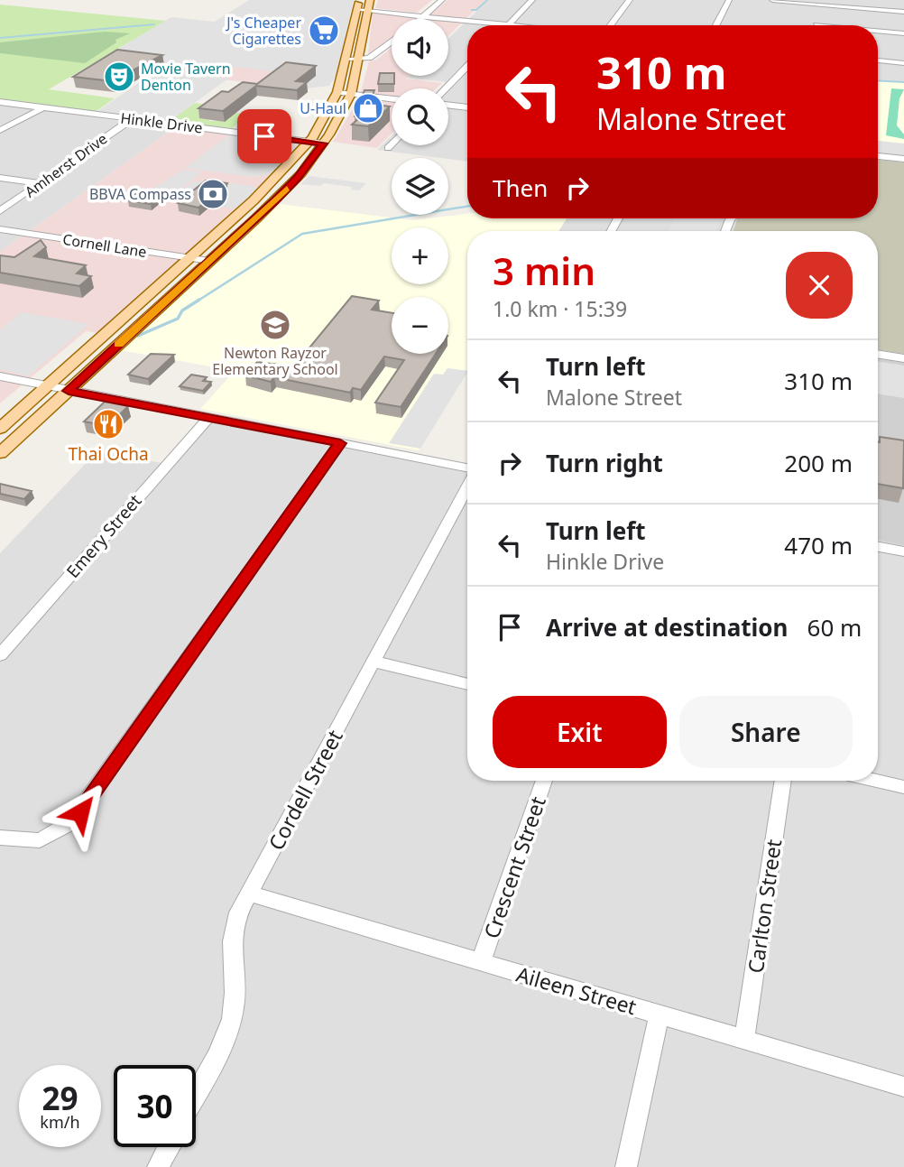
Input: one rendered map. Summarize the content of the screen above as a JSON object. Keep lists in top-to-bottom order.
{
  "streets": {
    "street": [
      "Hinkle Drive",
      "Amherst Drive",
      "Cornell Lane",
      "Emery Street",
      "Cordell Street",
      "Crescent Street",
      "Carlton Street",
      "Aileen Street"
    ]
  },
  "crossings": [
    ["Hinkle Drive", "Amherst Drive"],
    ["Cordell Street", "Aileen Street"],
    ["Crescent Street", "Aileen Street"],
    ["Carlton Street", "Aileen Street"]
  ],
  "places": {
    "supermarket": ["J's Cheaper Cigarettes"],
    "theatre": ["Movie Tavern Denton"],
    "shop": ["U-Haul"],
    "bank": ["BBVA Compass"],
    "school or university": ["Newton Rayzor Elementary School"],
    "restaurant": ["Thai Ocha"]
  },
  "page": {
    "map_buttons": ["+", "−"],
    "turn": ["310 m", "Malone Street"],
    "then": "Then",
    "heading": ["3 min", "1.0 km · 15:39"],
    "list": [
      {
        "name": "Turn left",
        "note": "Malone Street",
        "value": "310 m"
      },
      {
        "name": "Turn right",
        "value": "200 m"
      },
      {
        "name": "Turn left",
        "note": "Hinkle Drive",
        "value": "470 m"
      },
      {
        "name": "Arrive at destination",
        "value": "60 m"
      }
    ],
    "buttons": ["Exit", "Share"],
    "speed": "29 km/h",
    "limit": "30"
  }
}
